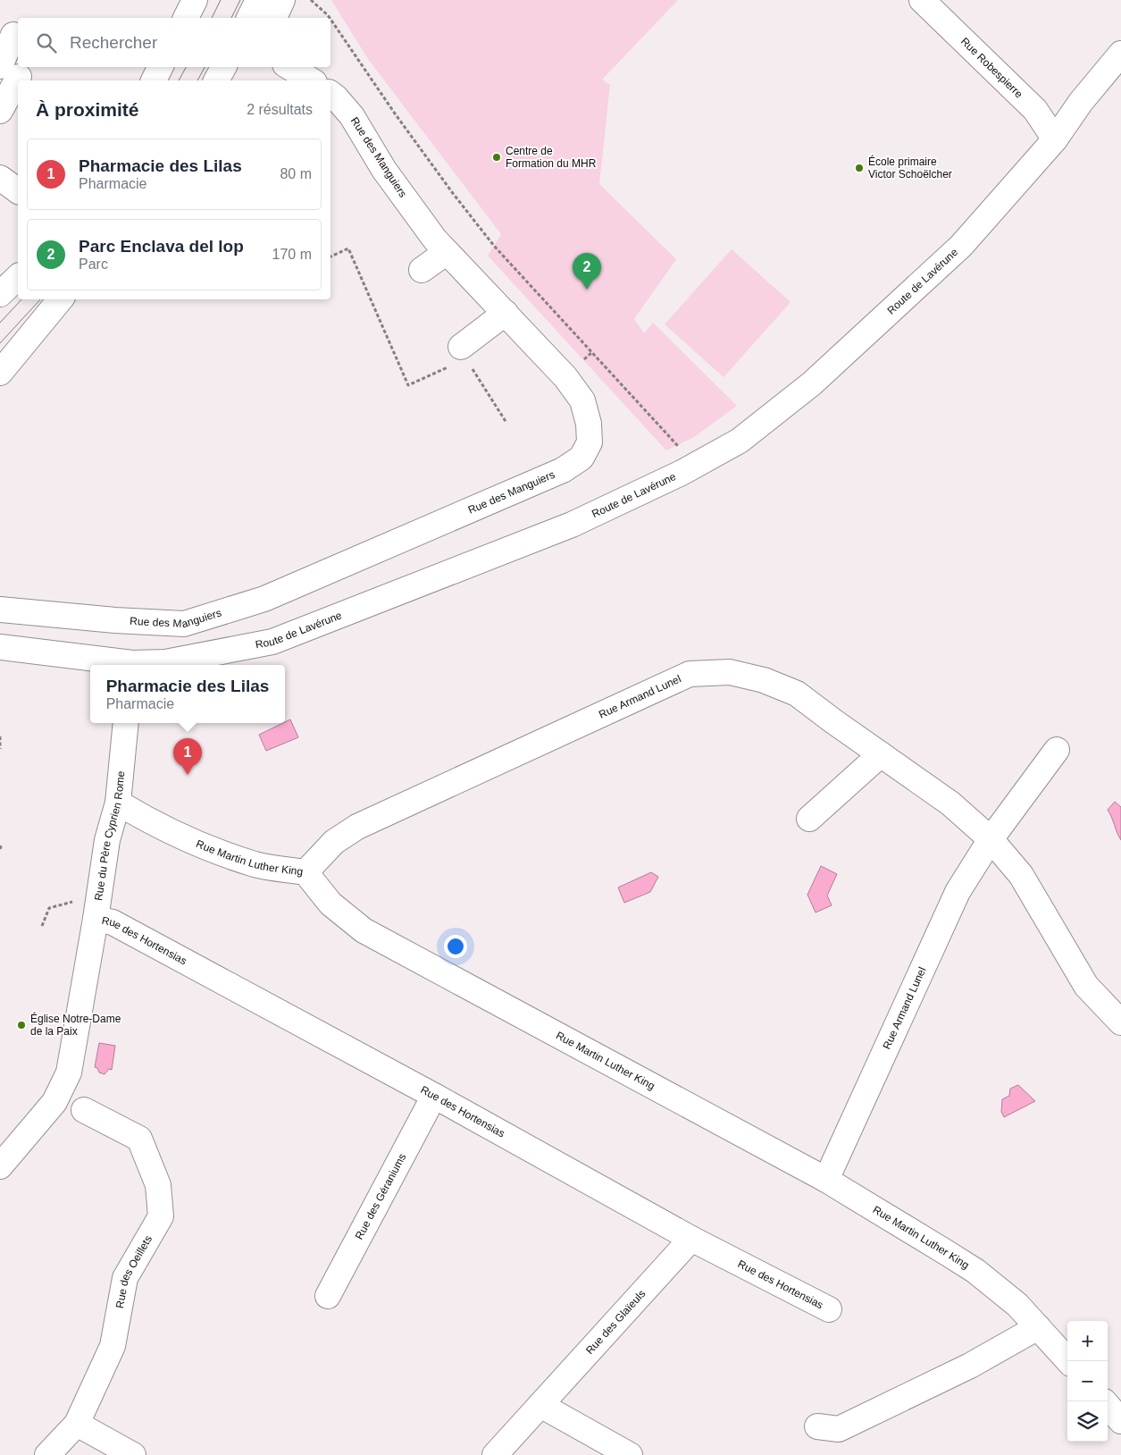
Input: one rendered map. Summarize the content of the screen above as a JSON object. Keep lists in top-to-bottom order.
{
  "streets": {
    "street": [
      "Rue Robespierre",
      "Rue des Manguiers",
      "Route de Lavérune",
      "Rue Armand Lunel",
      "Rue du Père Cyprien Rome",
      "Rue Martin Luther King",
      "Rue des Hortensias",
      "Rue des Géraniums",
      "Rue des Oeillets",
      "Rue des Glaïeuls"
    ]
  },
  "crossings": [
    ["Rue Robespierre", "Route de Lavérune"],
    ["Rue Armand Lunel", "Rue Martin Luther King"],
    ["Rue du Père Cyprien Rome", "Rue Martin Luther King"],
    ["Rue du Père Cyprien Rome", "Rue des Hortensias"],
    ["Rue des Hortensias", "Rue des Géraniums"],
    ["Rue des Hortensias", "Rue des Glaïeuls"]
  ],
  "places": ["Centre de Formation du MHR", "École primaire Victor Schoëlcher", "Église Notre-Dame de la Paix"],
  "page": {
    "search": "Rechercher",
    "heading": ["À proximité", "2 résultats"],
    "list": [
      {
        "mark": "1",
        "name": "Pharmacie des Lilas",
        "note": "Pharmacie",
        "value": "80 m"
      },
      {
        "mark": "2",
        "name": "Parc Enclava del lop",
        "note": "Parc",
        "value": "170 m"
      }
    ],
    "pins": ["2", "1"],
    "popup": ["Pharmacie des Lilas", "Pharmacie"],
    "map_buttons": ["+", "−"]
  }
}
